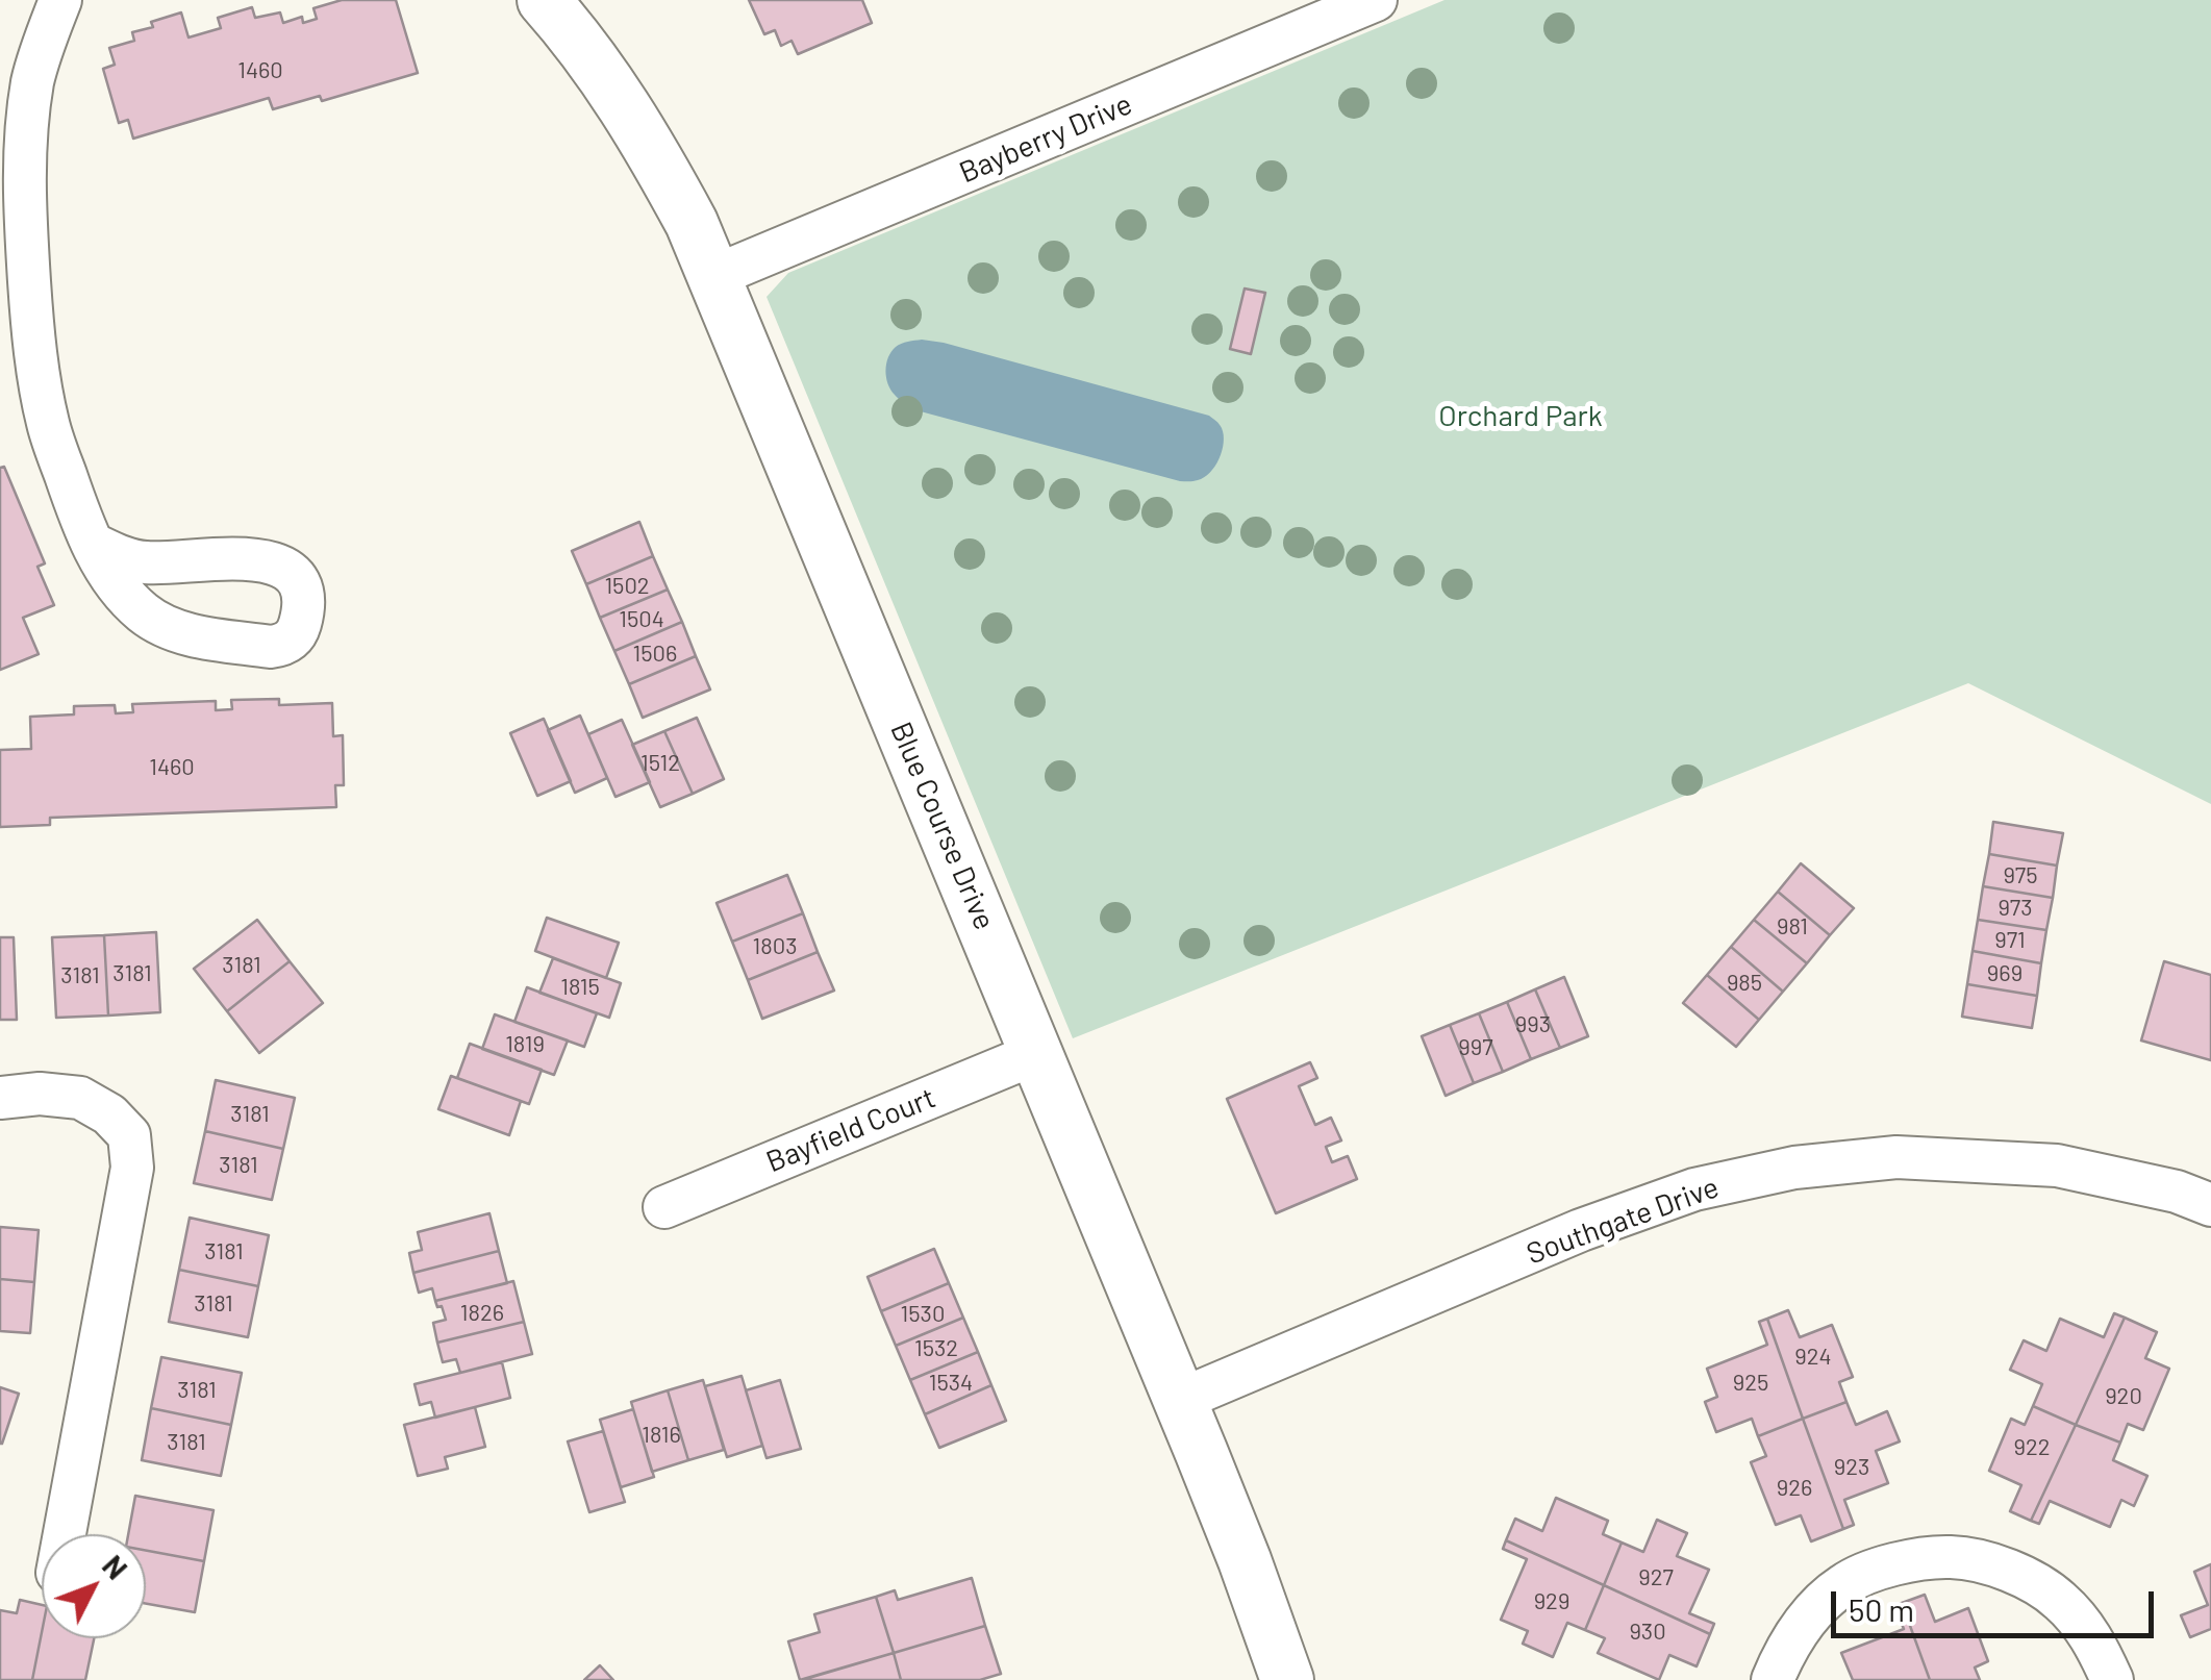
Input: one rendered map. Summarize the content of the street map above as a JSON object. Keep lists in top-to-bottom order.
{
  "streets": {
    "main road": ["Blue Course Drive"],
    "street": ["Bayberry Drive", "Bayfield Court", "Southgate Drive"]
  },
  "crossings": [
    ["Bayberry Drive", "Blue Course Drive"],
    ["Blue Course Drive", "Bayfield Court"],
    ["Blue Course Drive", "Southgate Drive"]
  ],
  "parks": ["Orchard Park"],
  "house_numbers": [
    "1460",
    "1502",
    "1504",
    "1506",
    "1512",
    "1460",
    "975",
    "973",
    "981",
    "971",
    "1803",
    "3181",
    "3181",
    "969",
    "3181",
    "985",
    "1815",
    "993",
    "1819",
    "997",
    "3181",
    "3181",
    "3181",
    "3181",
    "1826",
    "1530",
    "1532",
    "924",
    "1534",
    "925",
    "3181",
    "920",
    "1816",
    "3181",
    "922",
    "923",
    "926",
    "927",
    "929",
    "930"
  ],
  "scale_bar": "50 m",
  "north": "top right"
}
